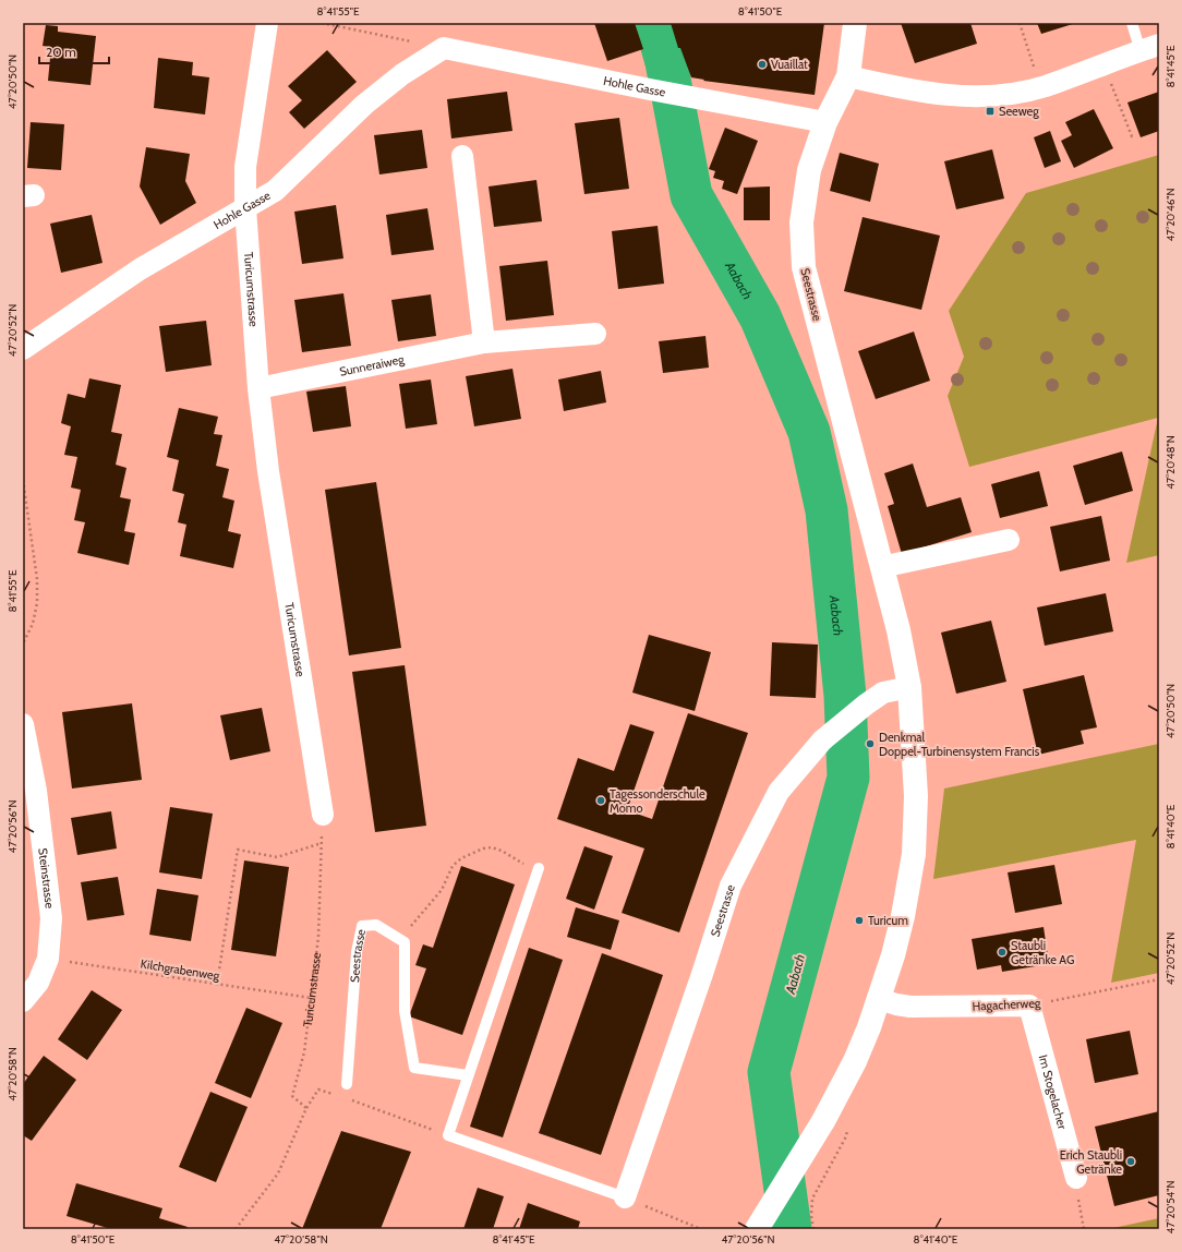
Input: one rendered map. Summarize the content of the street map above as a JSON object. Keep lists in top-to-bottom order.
{
  "streets": {
    "street": [
      "Hohle Gasse",
      "Turicumstrasse",
      "Seestrasse",
      "Sunneraiweg",
      "Steinstrasse",
      "Hagacherweg",
      "Im Stogelacher"
    ],
    "path": ["Kilchgrabenweg"]
  },
  "crossings": [
    ["Hohle Gasse", "Turicumstrasse"],
    ["Hohle Gasse", "Seestrasse"],
    ["Turicumstrasse", "Sunneraiweg"],
    ["Turicumstrasse", "Kilchgrabenweg"],
    ["Seestrasse", "Hagacherweg"],
    ["Steinstrasse", "Kilchgrabenweg"],
    ["Hagacherweg", "Im Stogelacher"]
  ],
  "water": ["Aabach"],
  "places": {
    "other": [
      "Vuaillat",
      "Denkmal Doppel-Turbinensystem Francis",
      "Tagessonderschule Momo",
      "Turicum",
      "Staubli Getränke AG",
      "Erich Staubli Getränke"
    ],
    "transit": ["Seeweg"]
  },
  "scale_bar": "20 m",
  "coordinates": [
    "8°41'55\"E",
    "8°41'50\"E",
    "8°41'45\"E",
    "47°20'50\"N",
    "47°20'46\"N",
    "47°20'52\"N",
    "47°20'48\"N",
    "47°20'56\"N",
    "8°41'40\"E",
    "47°20'58\"N",
    "47°20'54\"N"
  ]
}
